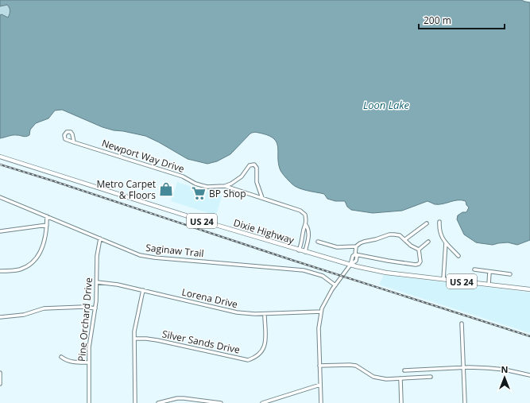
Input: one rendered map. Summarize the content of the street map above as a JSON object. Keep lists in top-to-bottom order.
{
  "streets": {
    "main road": ["US 24", "Dixie Highway"],
    "street": [
      "Newport Way Drive",
      "Saginaw Trail",
      "Lorena Drive",
      "Pine Orchard Drive",
      "Silver Sands Drive"
    ]
  },
  "crossings": [
    ["Newport Way Drive", "Dixie Highway"],
    ["Saginaw Trail", "Pine Orchard Drive"],
    ["Lorena Drive", "Pine Orchard Drive"],
    ["Lorena Drive", "Silver Sands Drive"]
  ],
  "water": ["Loon Lake"],
  "places": {
    "shop": ["Metro Carpet & Floors"],
    "supermarket": ["BP Shop"]
  },
  "scale_bar": "200 m",
  "north": "top"
}
